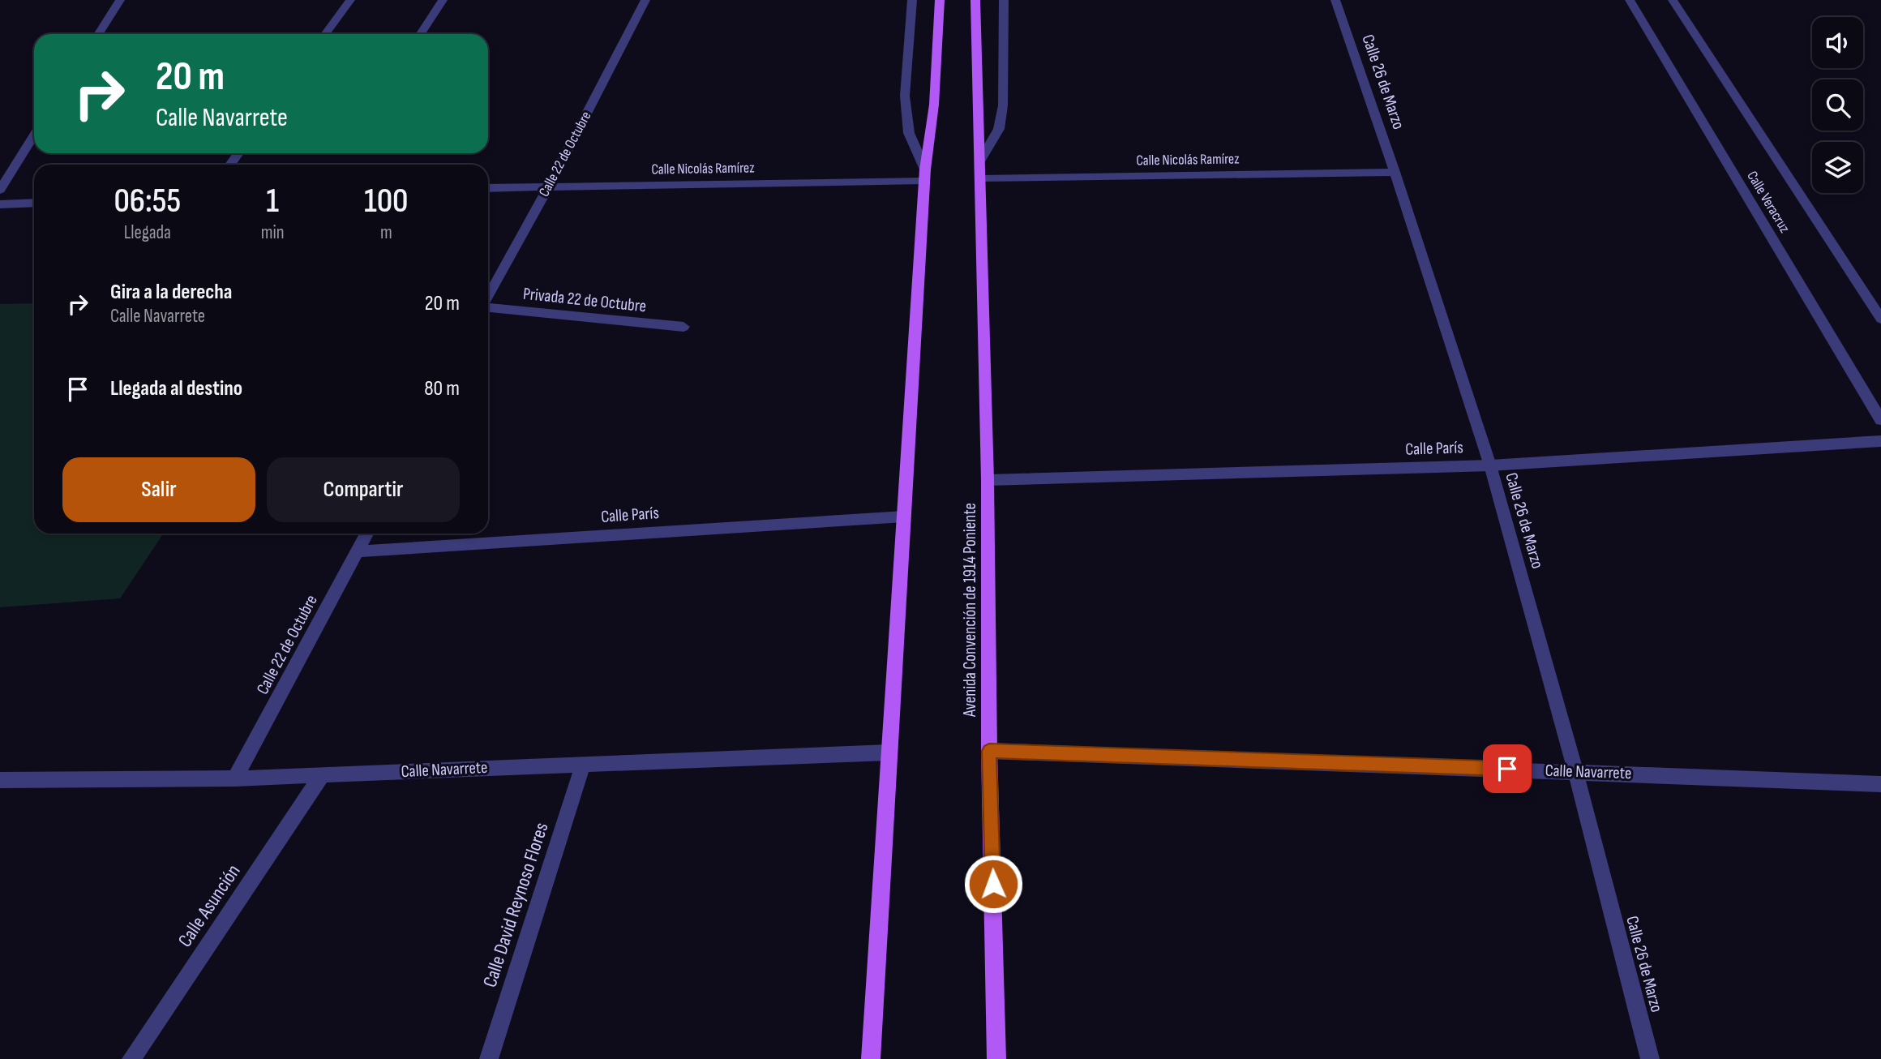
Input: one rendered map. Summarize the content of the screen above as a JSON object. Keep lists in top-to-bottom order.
{
  "streets": {
    "main road": ["Avenida Convención de 1914 Poniente"],
    "street": [
      "Calle 26 de Marzo",
      "Calle 22 de Octubre",
      "Calle Nicolás Ramírez",
      "Calle Veracruz",
      "Privada 22 de Octubre",
      "Calle París",
      "Calle Navarrete",
      "Calle David Reynoso Flores",
      "Calle Asunción"
    ]
  },
  "crossings": [
    ["Calle 26 de Marzo", "Calle Nicolás Ramírez"],
    ["Calle 26 de Marzo", "Calle París"],
    ["Calle 26 de Marzo", "Calle Navarrete"],
    ["Calle 22 de Octubre", "Calle Nicolás Ramírez"],
    ["Calle 22 de Octubre", "Calle París"],
    ["Calle 22 de Octubre", "Calle Navarrete"],
    ["Calle Nicolás Ramírez", "Avenida Convención de 1914 Poniente"],
    ["Calle París", "Avenida Convención de 1914 Poniente"],
    ["Avenida Convención de 1914 Poniente", "Calle Navarrete"],
    ["Calle Navarrete", "Calle David Reynoso Flores"],
    ["Calle Navarrete", "Calle Asunción"]
  ],
  "page": {
    "turn": ["20 m", "Calle Navarrete"],
    "eta": [
      "06:55",
      "Llegada",
      "1",
      "min",
      "100",
      "m"
    ],
    "list": [
      {
        "name": "Gira a la derecha",
        "note": "Calle Navarrete",
        "value": "20 m"
      },
      {
        "name": "Llegada al destino",
        "value": "80 m"
      }
    ],
    "buttons": ["Salir", "Compartir"]
  }
}
